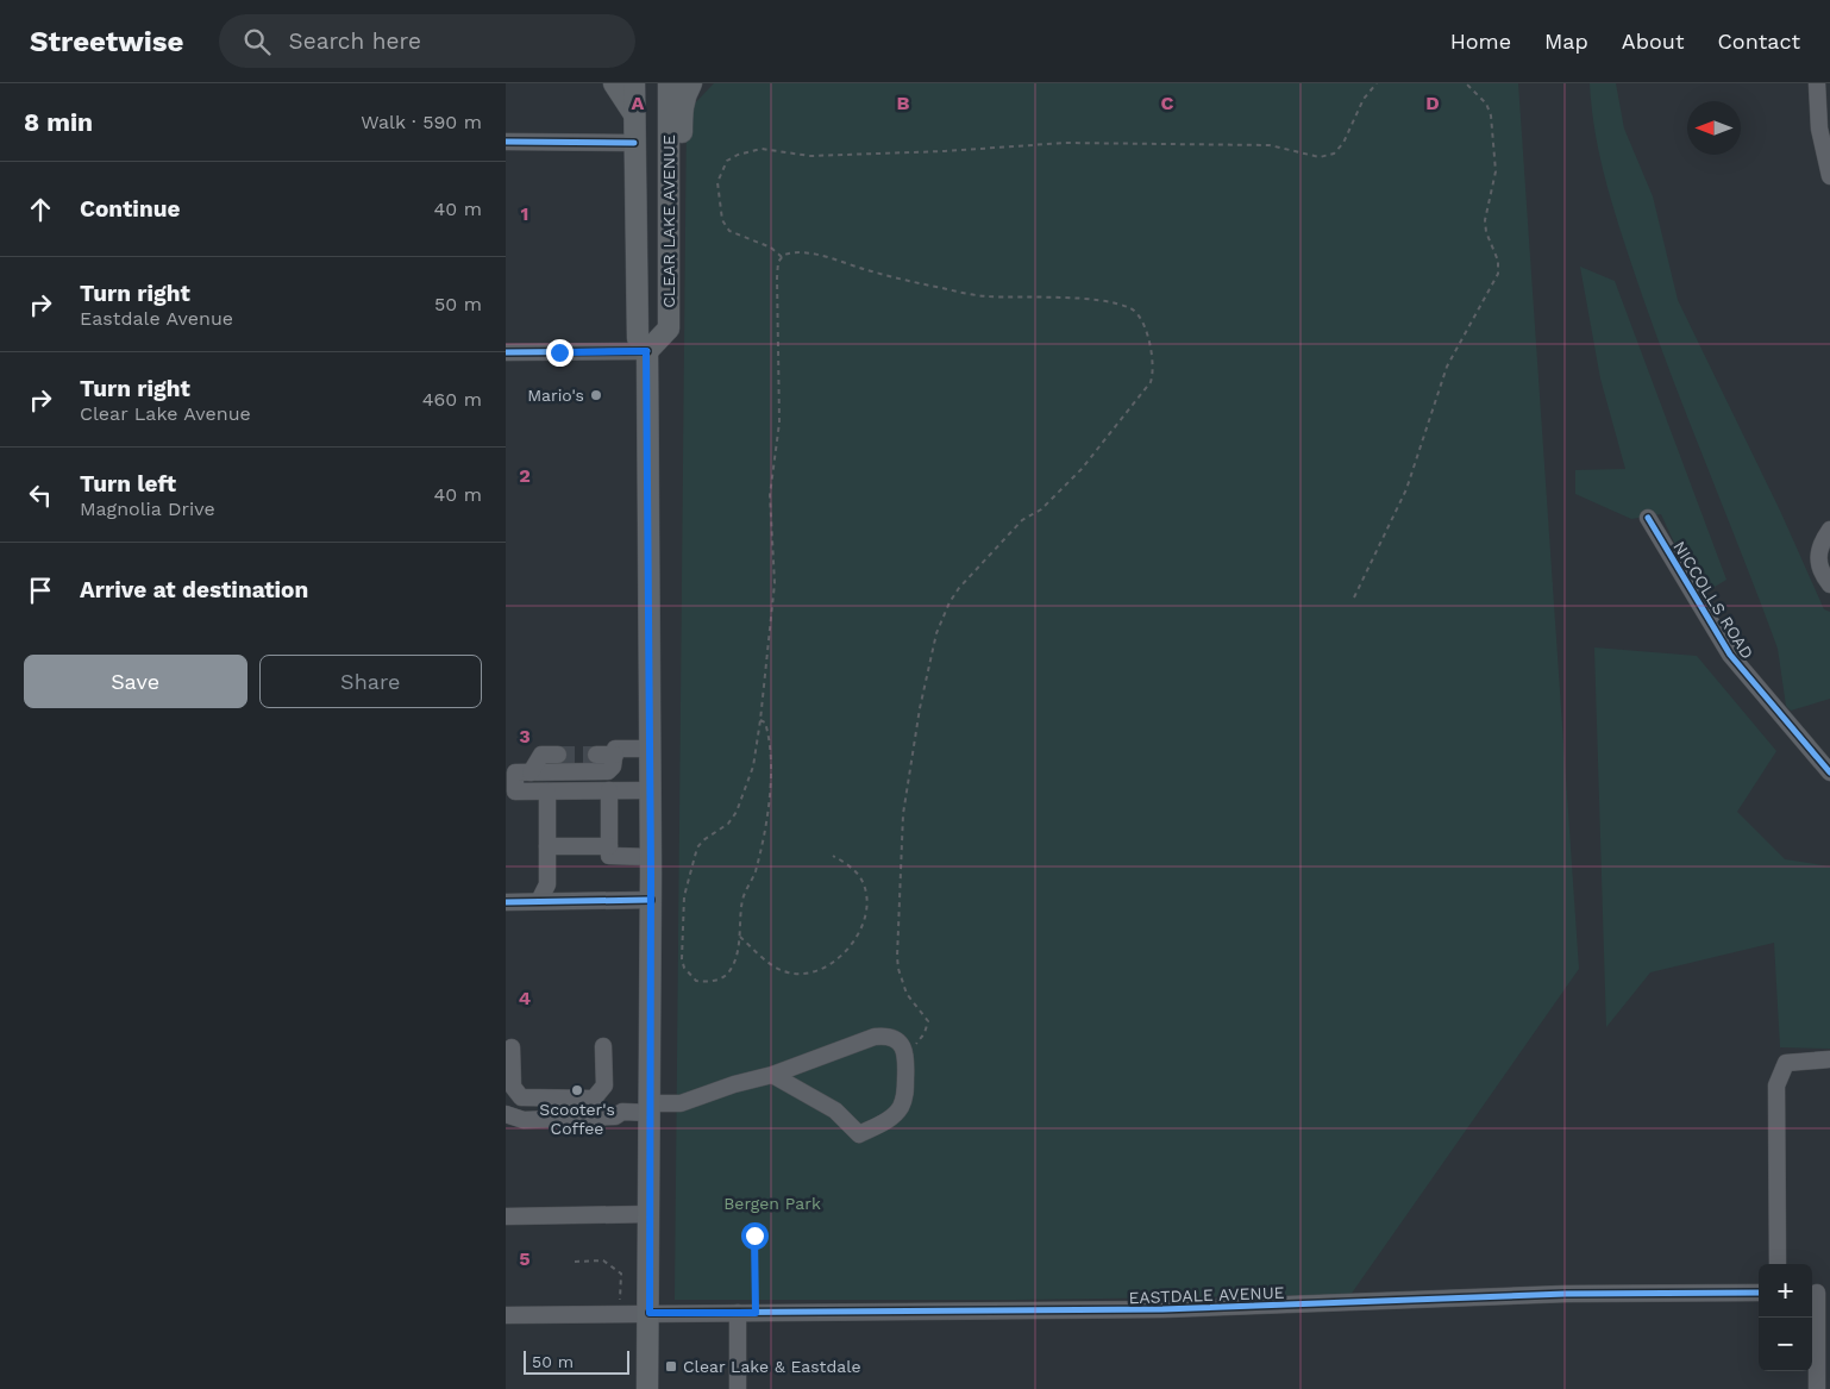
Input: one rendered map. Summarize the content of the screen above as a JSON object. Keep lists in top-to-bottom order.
{
  "streets": {
    "main road": ["CLEAR LAKE AVENUE"],
    "street": ["NICCOLLS ROAD", "EASTDALE AVENUE"]
  },
  "crossings": [
    ["CLEAR LAKE AVENUE", "EASTDALE AVENUE"]
  ],
  "parks": ["Bergen Park"],
  "places": {
    "other": ["Mario's", "Scooter's Coffee"],
    "transit": ["Clear Lake & Eastdale"]
  },
  "scale_bar": "50 m",
  "north": "left",
  "page": {
    "header": "Streetwise",
    "search": "Search here",
    "nav": [
      "Home",
      "Map",
      "About",
      "Contact"
    ],
    "heading": ["8 min", "Walk · 590 m"],
    "list": [
      ["Continue", "40 m"],
      ["Turn right", "Eastdale Avenue", "50 m"],
      ["Turn right", "Clear Lake Avenue", "460 m"],
      ["Turn left", "Magnolia Drive", "40 m"],
      "Arrive at destination"
    ],
    "buttons": ["Save", "Share"],
    "map_buttons": ["+", "−"],
    "scale": "50 m"
  },
  "grid": {
    "columns": [
      "A",
      "B",
      "C",
      "D"
    ],
    "rows": [
      "1",
      "2",
      "3",
      "4",
      "5"
    ]
  }
}
